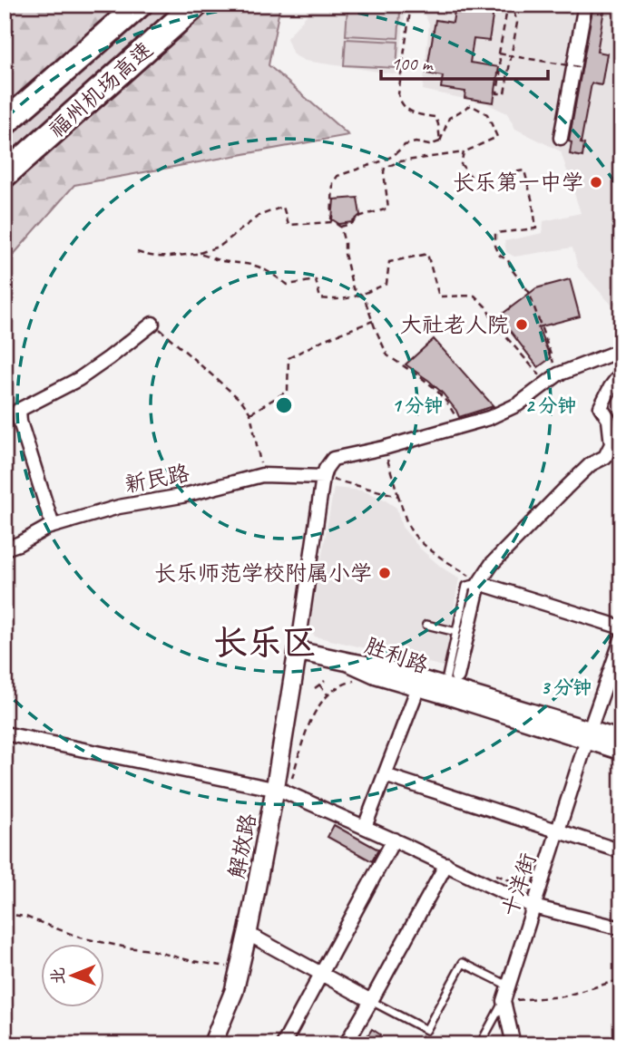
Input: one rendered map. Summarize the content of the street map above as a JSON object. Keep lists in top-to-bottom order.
{
  "streets": {
    "highway": ["福州机场高速"],
    "main road": ["胜利路", "解放路"],
    "street": ["新民路", "十洋街"]
  },
  "crossings": [
    ["胜利路", "十洋街"]
  ],
  "districts": ["长乐区"],
  "places": ["长乐第一中学", "大社老人院", "长乐师范学校附属小学"],
  "scale_bar": "100 m",
  "north": "left",
  "rings": ["1 分钟", "2 分钟", "3 分钟"]
}
